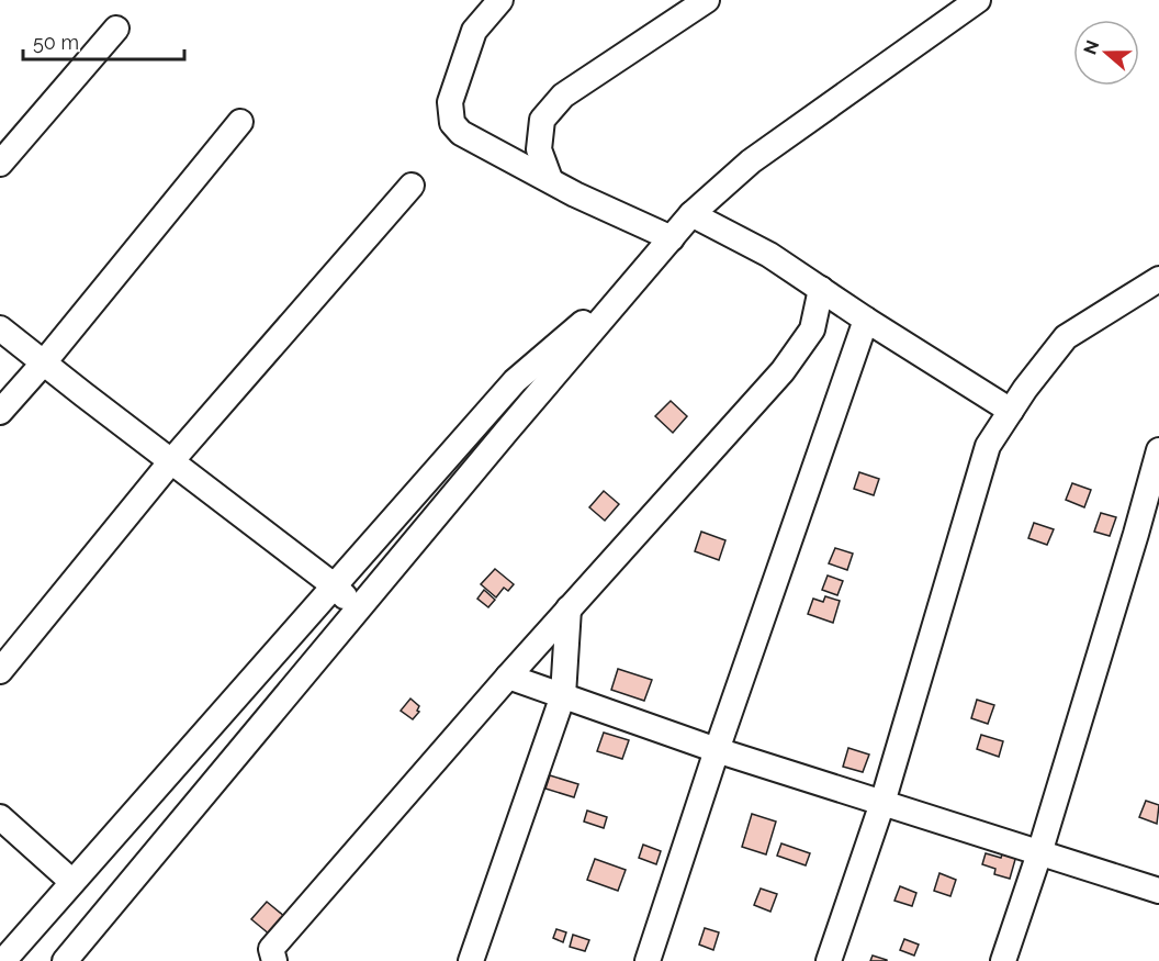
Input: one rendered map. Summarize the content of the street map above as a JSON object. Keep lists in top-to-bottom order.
{
  "scale_bar": "50 m",
  "north": "left"
}
